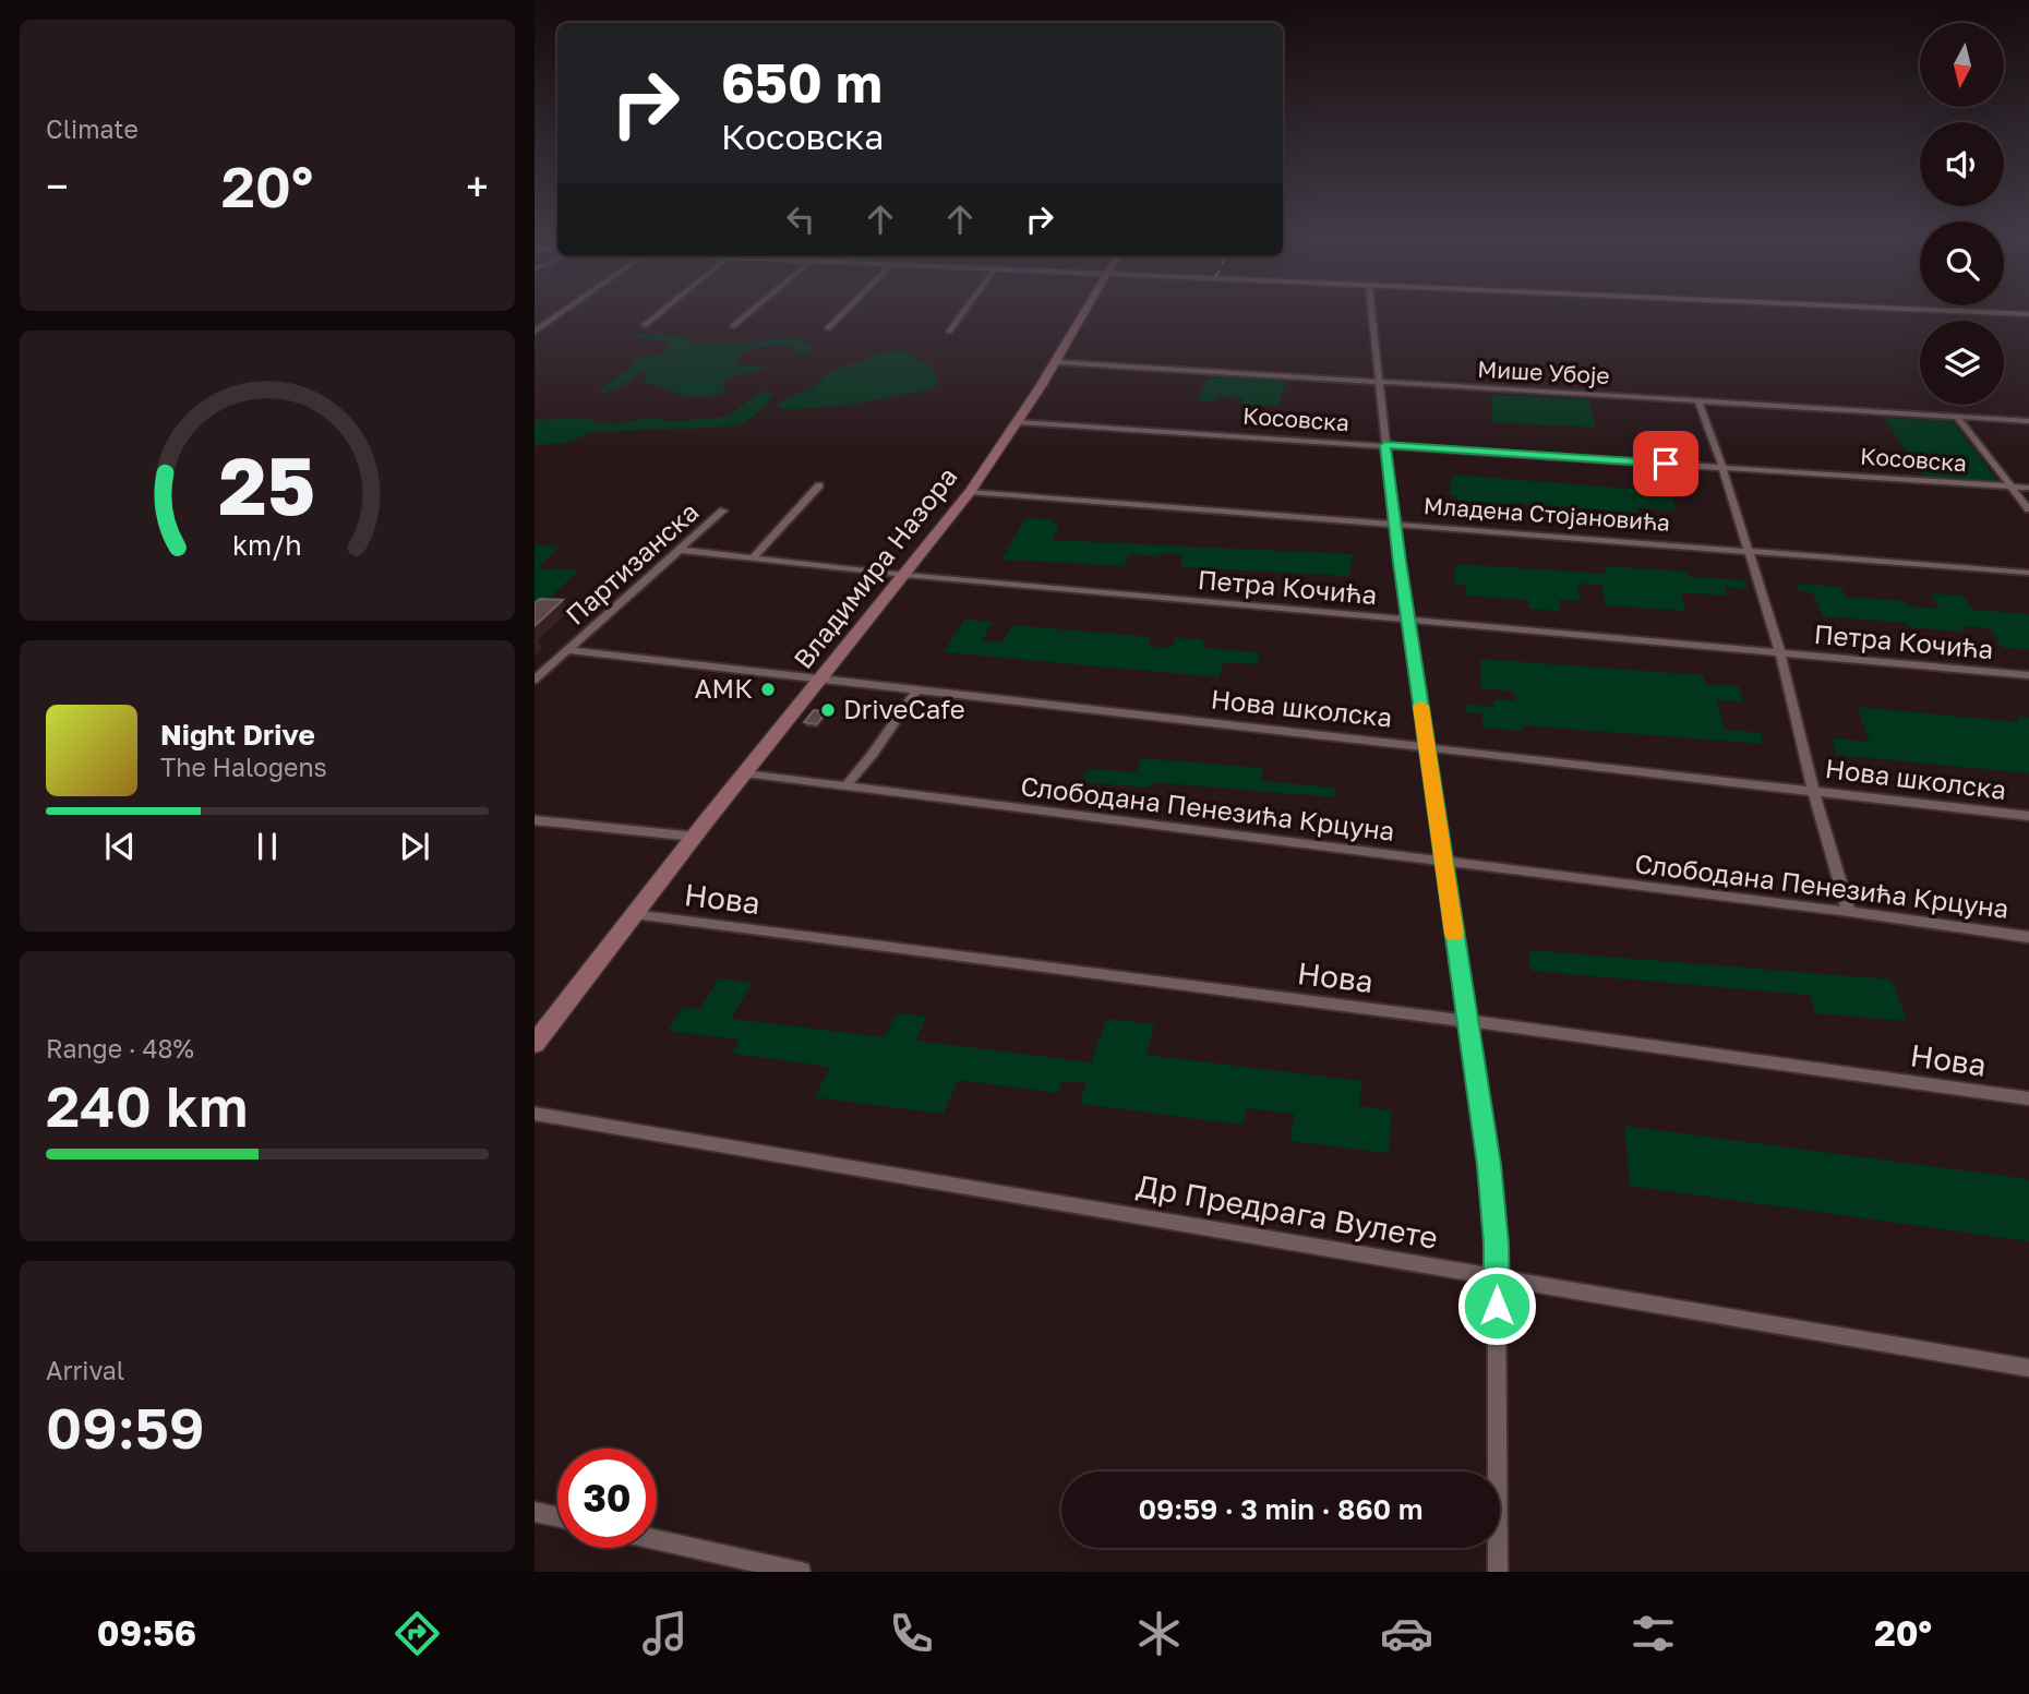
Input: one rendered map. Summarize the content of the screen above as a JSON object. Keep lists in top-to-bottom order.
{
  "streets": {
    "main road": ["Владимира Назора"],
    "street": [
      "Мише Убоје",
      "Косовска",
      "Младена Стојановића",
      "Партизанска",
      "Петра Кочића",
      "Нова школска",
      "Слободана Пенезића Крцуна",
      "Нова",
      "Др Предрага Вулете"
    ]
  },
  "crossings": [
    ["Мише Убоје", "Владимира Назора"],
    ["Косовска", "Владимира Назора"],
    ["Младена Стојановића", "Владимира Назора"],
    ["Партизанска", "Петра Кочића"],
    ["Партизанска", "Нова школска"],
    ["Владимира Назора", "Петра Кочића"],
    ["Владимира Назора", "Нова школска"],
    ["Владимира Назора", "Слободана Пенезића Крцуна"],
    ["Владимира Назора", "Нова"]
  ],
  "places": ["АМК", "DriveCafe"],
  "north": "bottom",
  "page": {
    "tile": [
      "Climate",
      ["Range · 48%", "240 km"],
      ["Arrival", "09:59"]
    ],
    "turn": ["650 m", "Косовска"],
    "heat": ["−", "20°", "+"],
    "song": ["Night Drive", "The Halogens"],
    "limit": "30",
    "trip": "09:59 · 3 min · 860 m",
    "tabs": ["09:56", "20°"],
    "gauge": ["25", "km/h"]
  }
}
